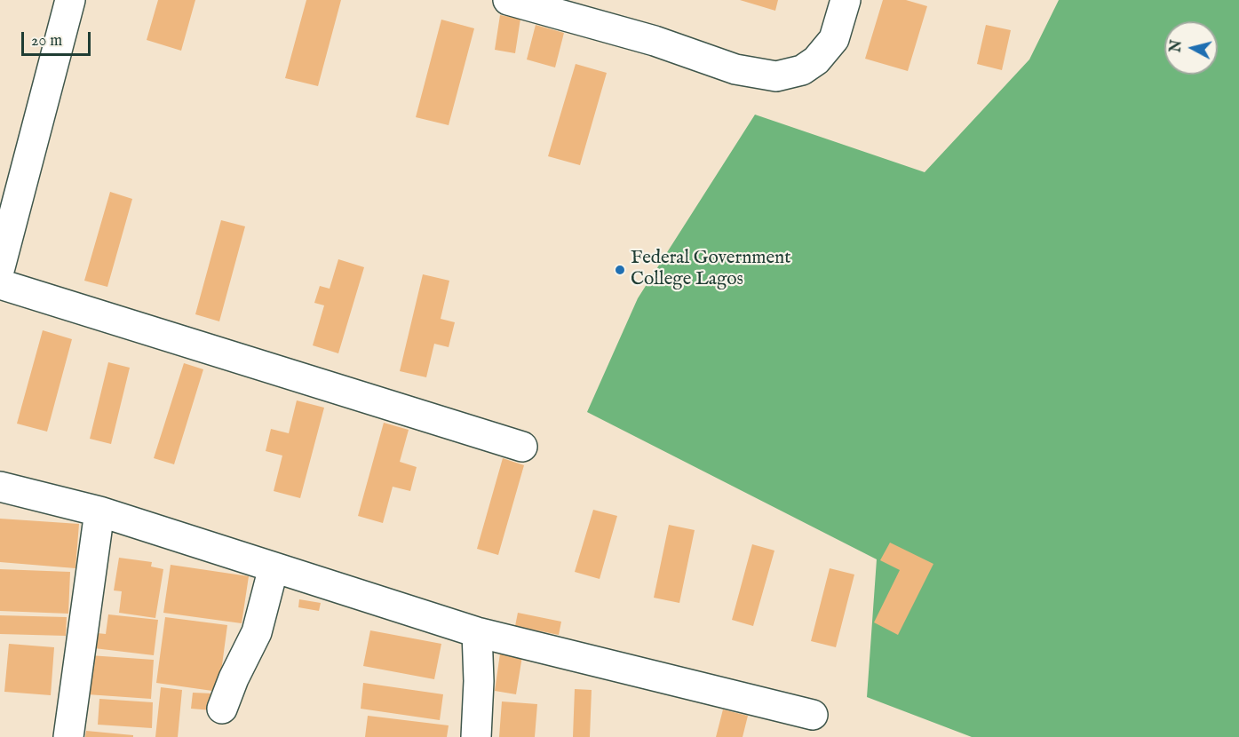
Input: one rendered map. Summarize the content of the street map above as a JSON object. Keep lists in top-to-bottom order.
{
  "places": ["Federal Government College Lagos"],
  "scale_bar": "20 m",
  "north": "left"
}
